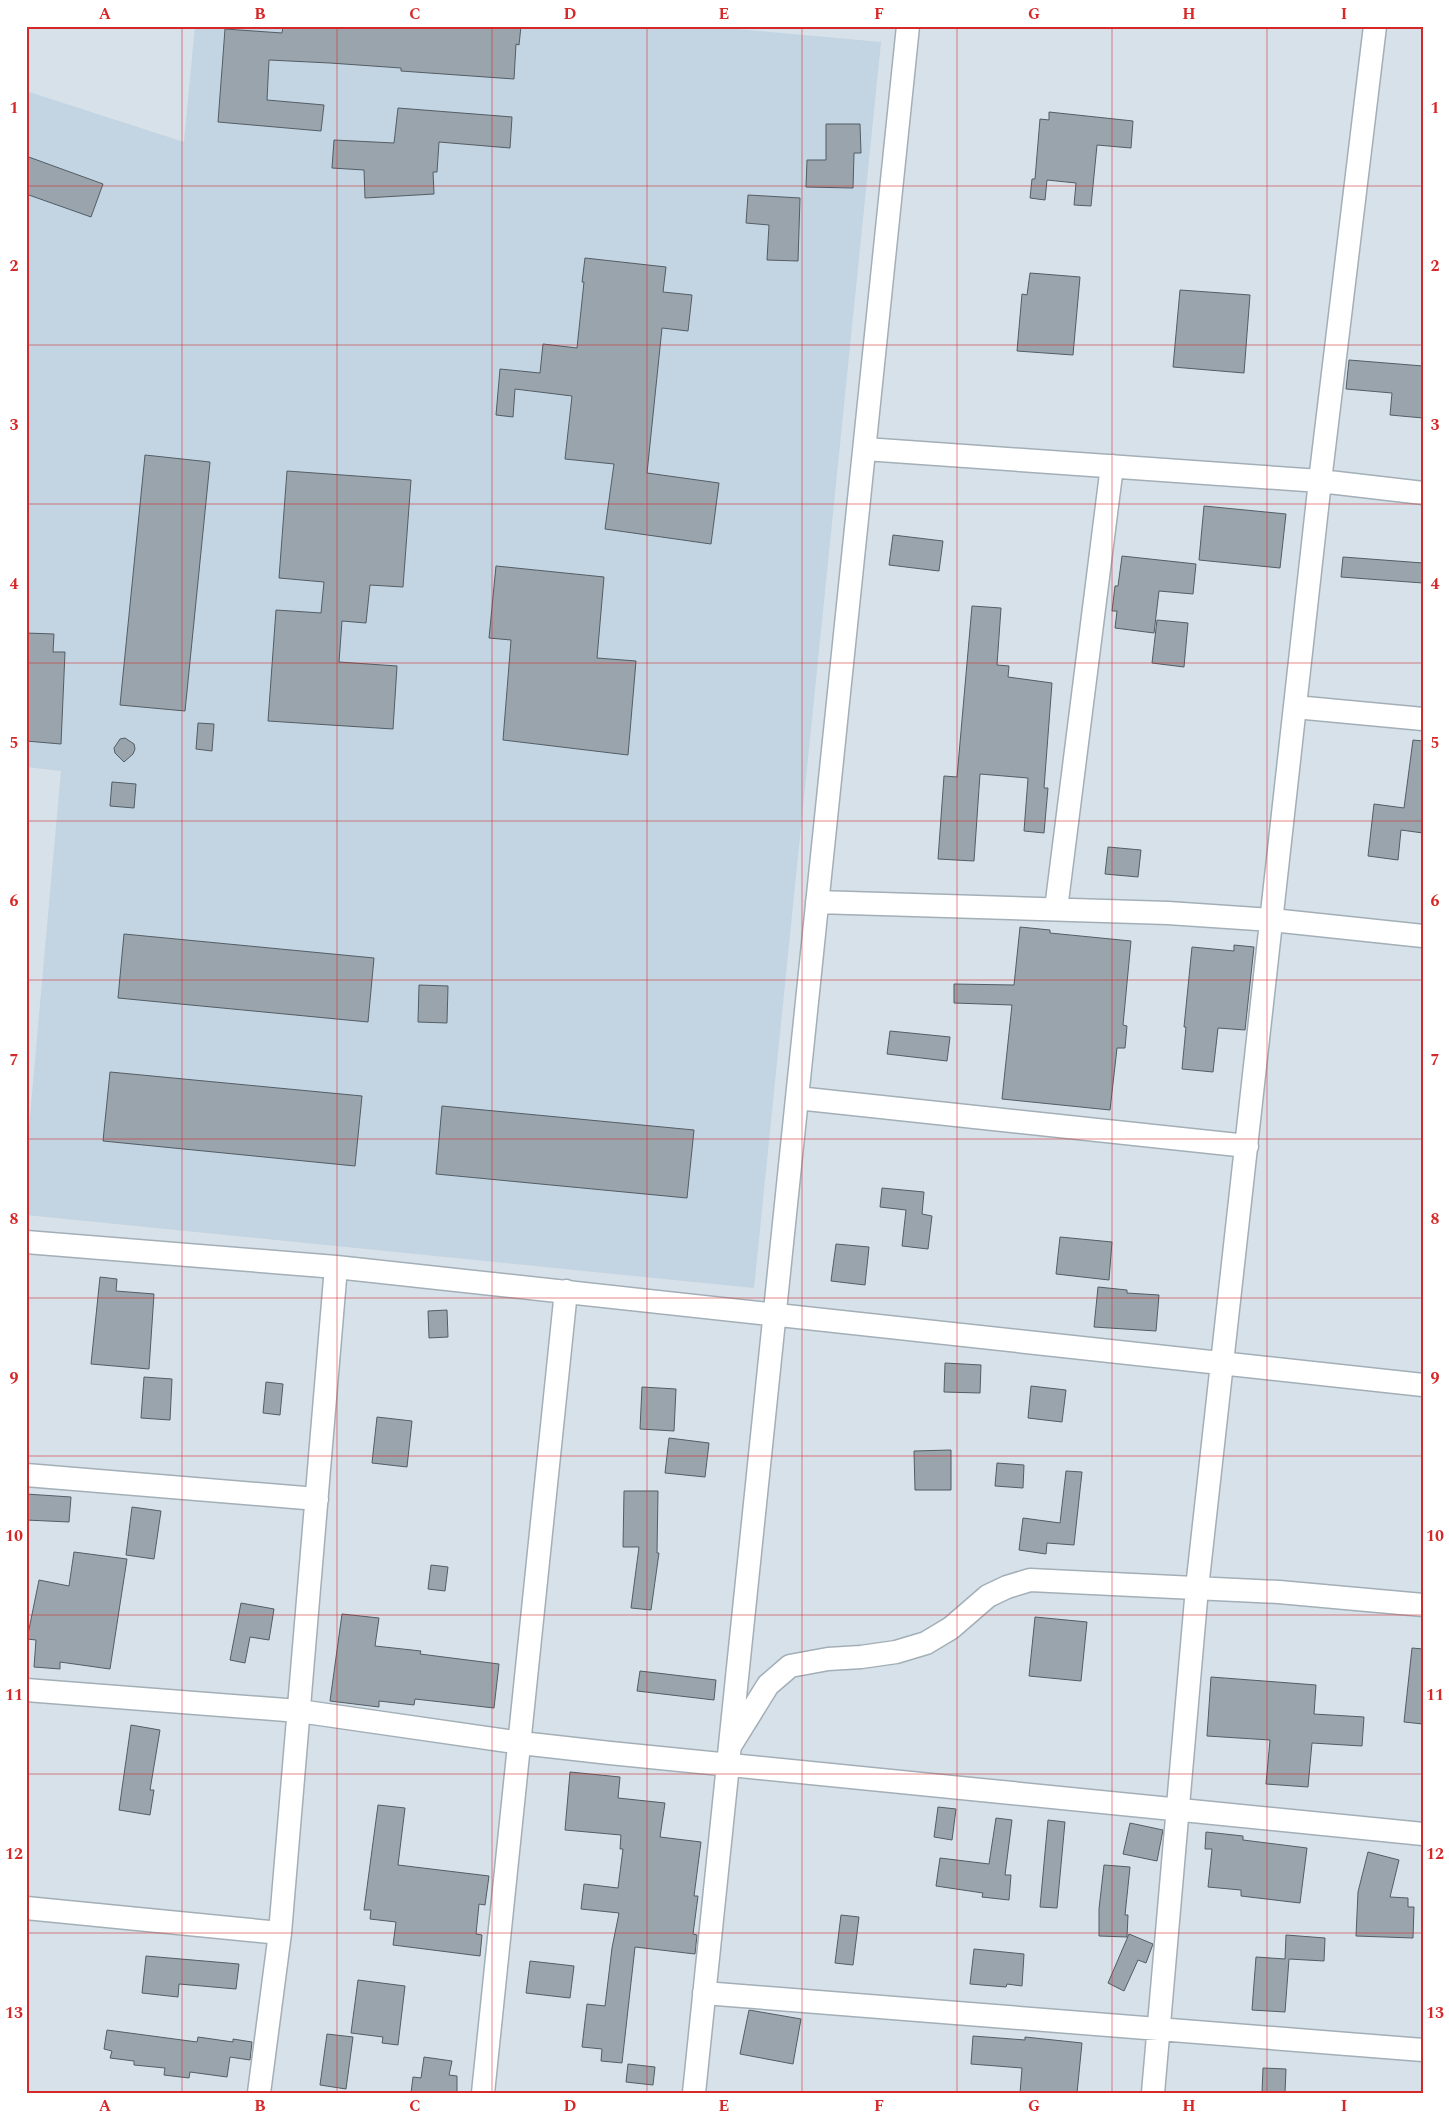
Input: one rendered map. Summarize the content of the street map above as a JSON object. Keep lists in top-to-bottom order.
{
  "grid": {
    "columns": [
      "A",
      "B",
      "C",
      "D",
      "E",
      "F",
      "G",
      "H",
      "I"
    ],
    "rows": [
      "1",
      "2",
      "3",
      "4",
      "5",
      "6",
      "7",
      "8",
      "9",
      "10",
      "11",
      "12",
      "13"
    ]
  }
}
